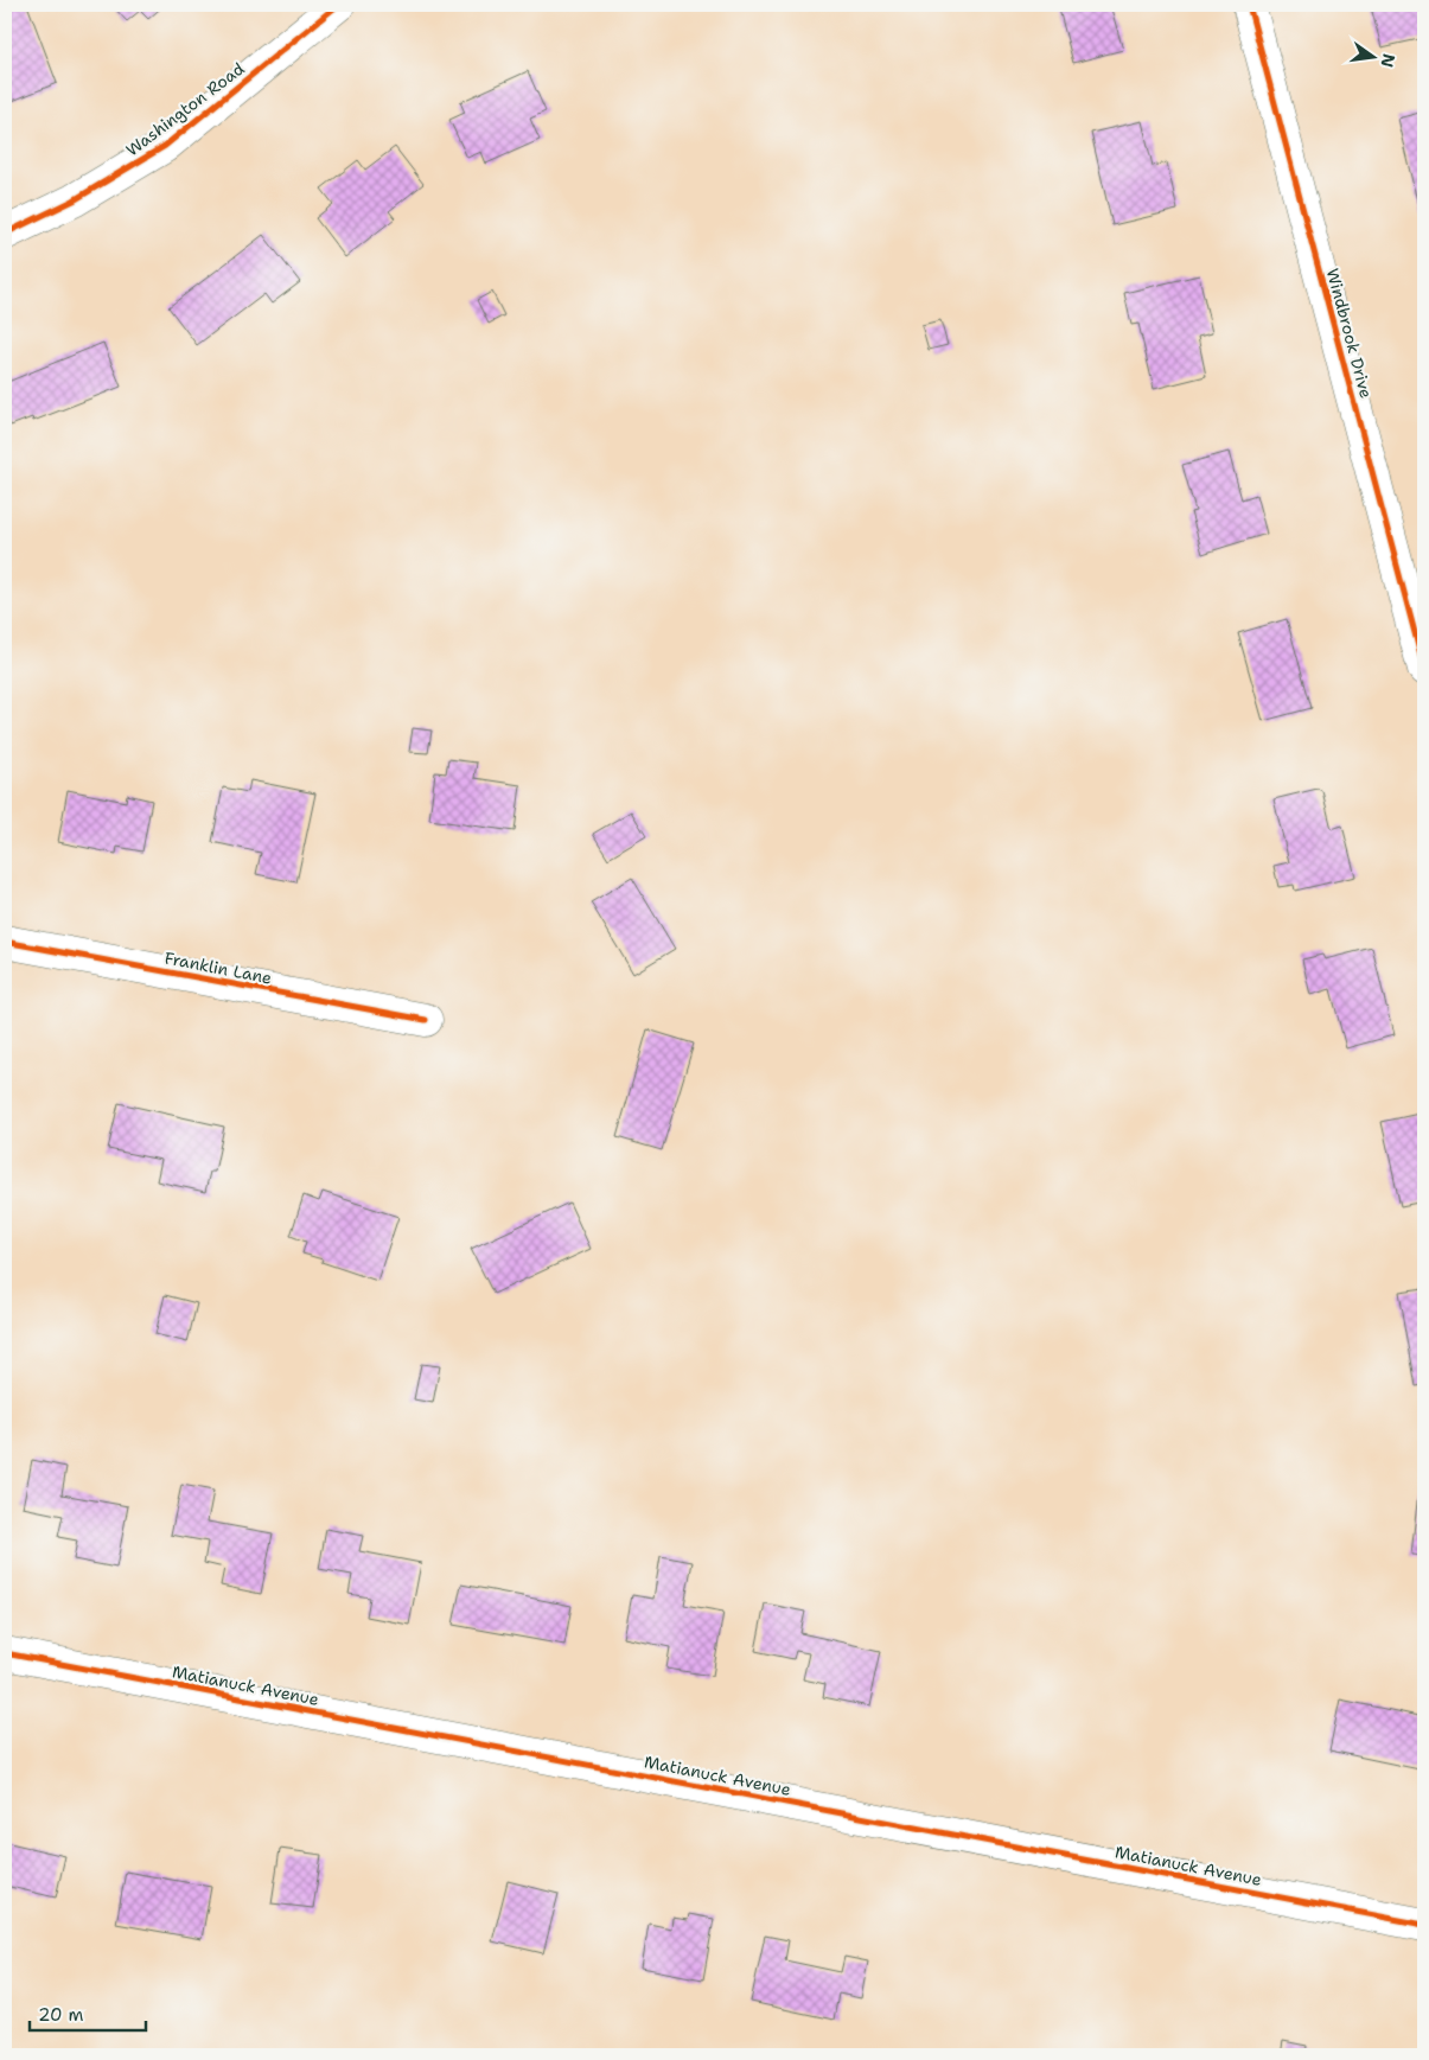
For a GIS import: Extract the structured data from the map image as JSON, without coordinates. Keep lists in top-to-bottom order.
{
  "streets": {
    "street": [
      "Washington Road",
      "Windbrook Drive",
      "Franklin Lane",
      "Matianuck Avenue"
    ]
  },
  "scale_bar": "20 m",
  "north": "right"
}
